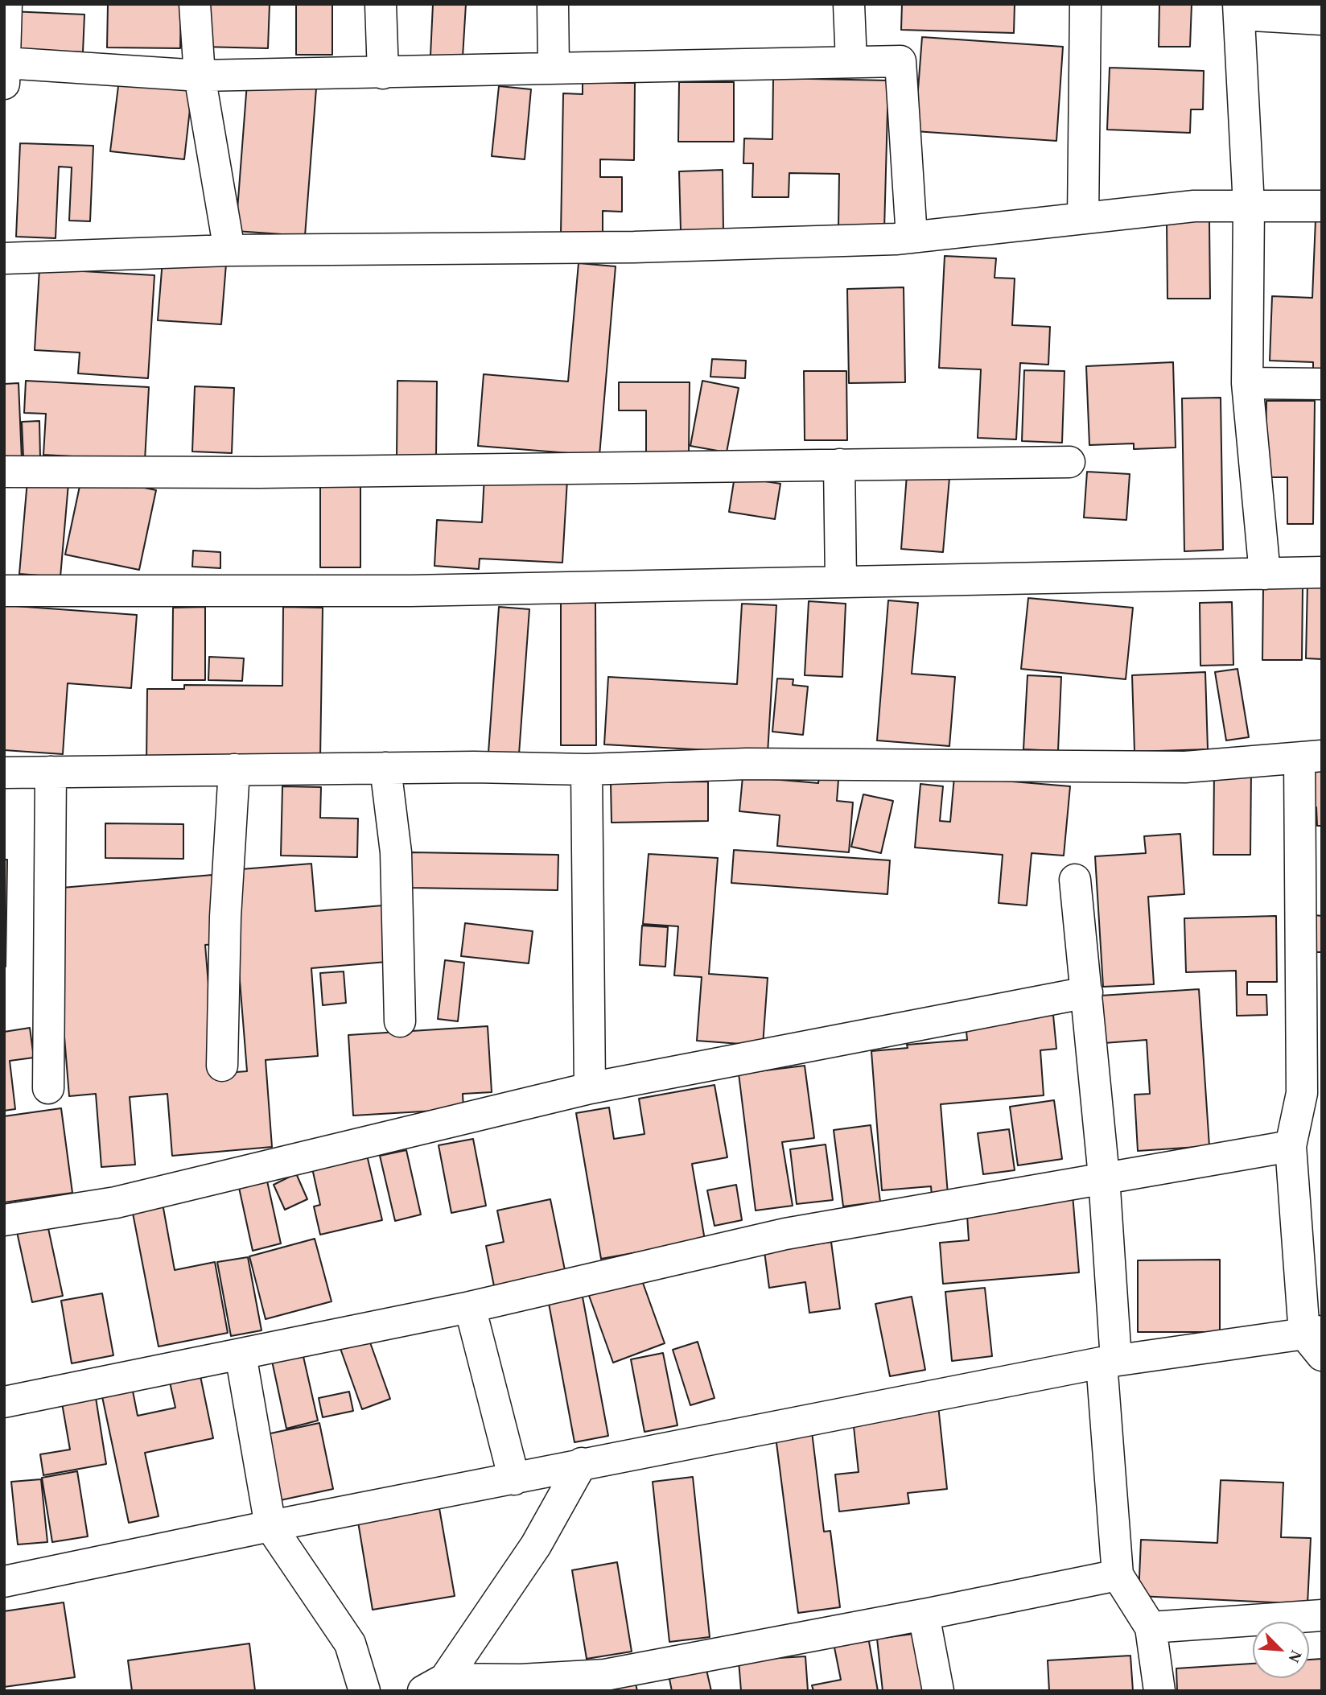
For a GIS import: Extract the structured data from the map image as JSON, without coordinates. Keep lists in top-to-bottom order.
{
  "north": "bottom right"
}
